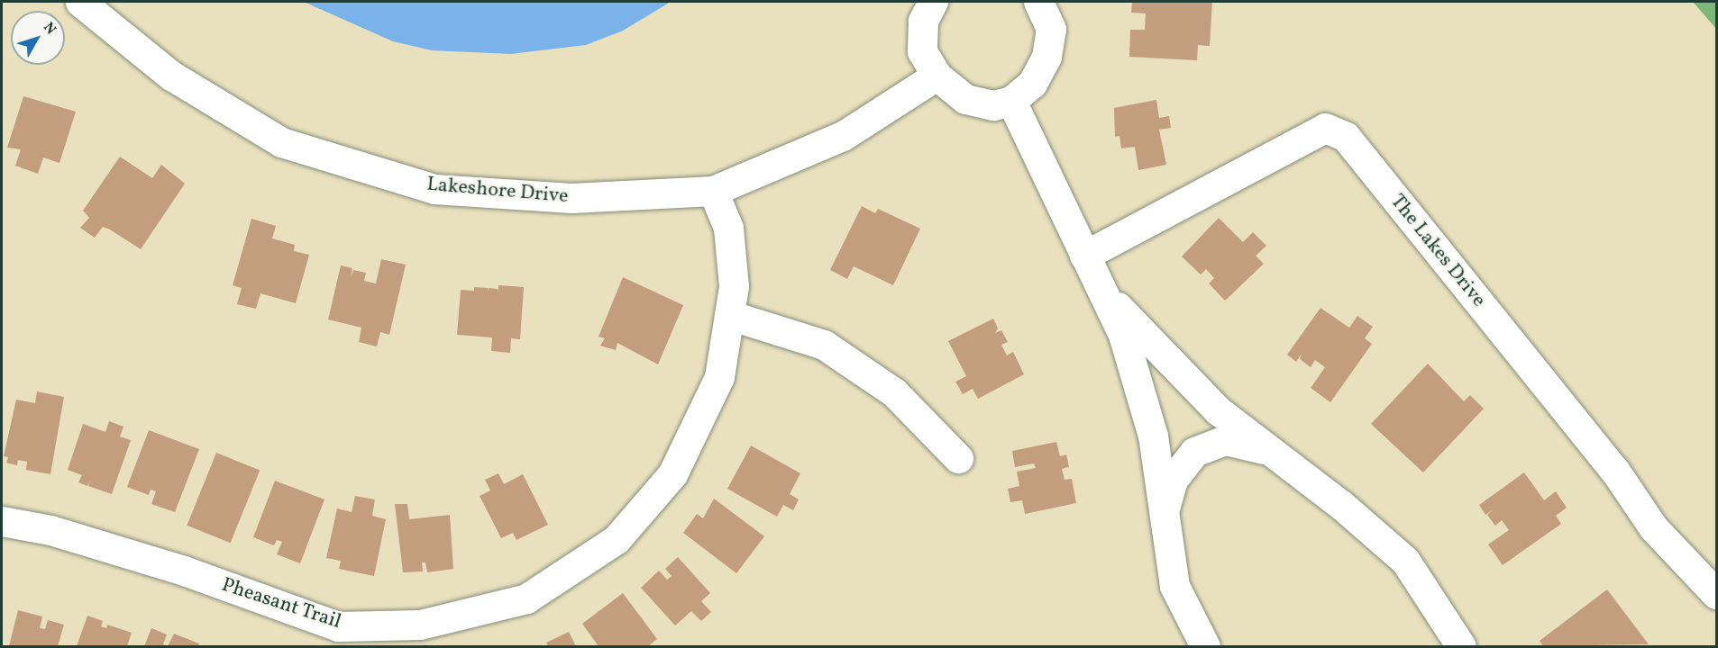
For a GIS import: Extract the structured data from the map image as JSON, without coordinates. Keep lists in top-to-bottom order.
{
  "streets": {
    "street": ["Lakeshore Drive", "The Lakes Drive", "Pheasant Trail"]
  },
  "crossings": [
    ["Lakeshore Drive", "Pheasant Trail"]
  ],
  "north": "top right"
}
